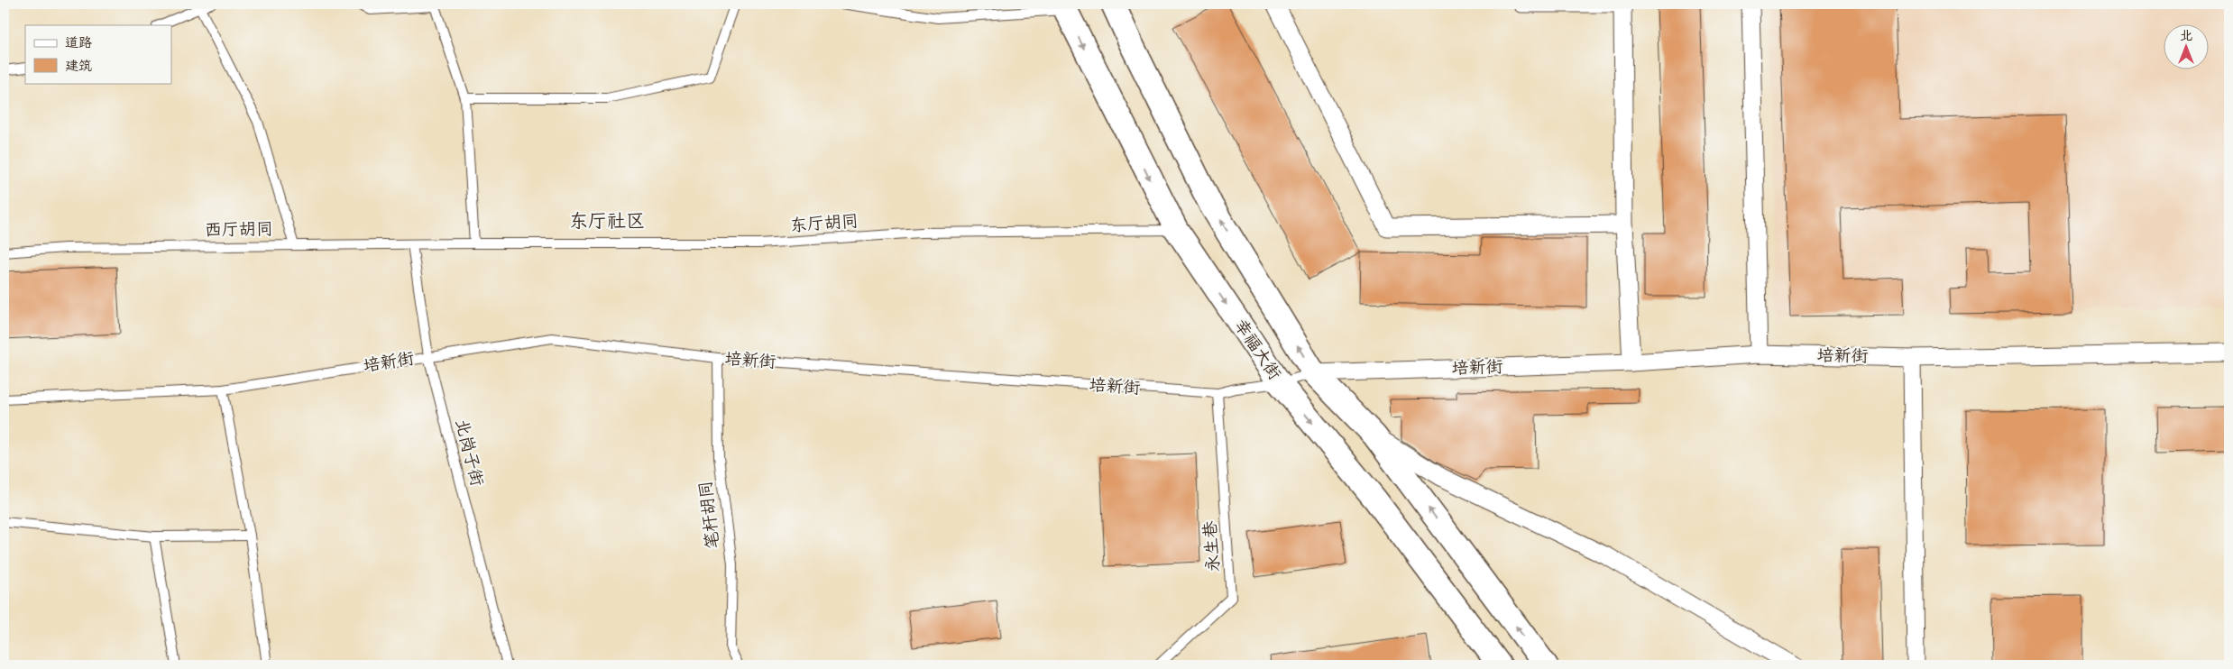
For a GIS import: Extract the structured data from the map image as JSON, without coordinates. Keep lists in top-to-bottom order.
{
  "streets": {
    "main road": ["幸福大街"],
    "street": ["培新街"],
    "lane": [
      "东厅胡同",
      "西厅胡同",
      "北岗子街",
      "笔杆胡同",
      "永生巷"
    ]
  },
  "crossings": [
    ["东厅胡同", "西厅胡同"],
    ["东厅胡同", "幸福大街"],
    ["西厅胡同", "北岗子街"],
    ["幸福大街", "培新街"],
    ["培新街", "北岗子街"],
    ["培新街", "笔杆胡同"],
    ["培新街", "永生巷"]
  ],
  "districts": ["东厅社区"],
  "legend": ["道路", "建筑"],
  "north": "top"
}
